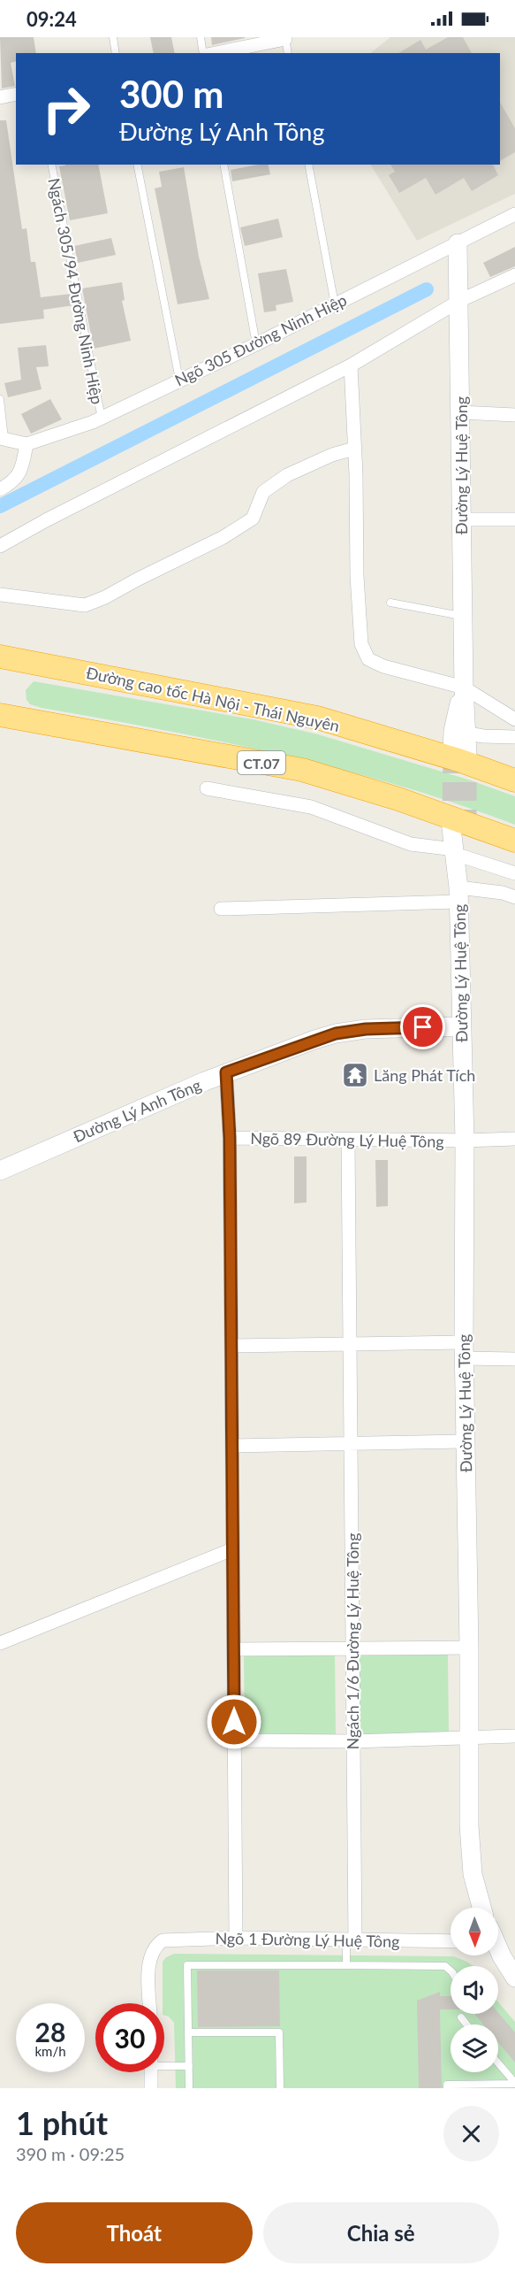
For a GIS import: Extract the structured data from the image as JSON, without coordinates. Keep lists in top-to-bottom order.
{
  "streets": {
    "highway": ["Đường cao tốc Hà Nội - Thái Nguyên", "CT.07"],
    "main road": ["Đường Lý Huệ Tông", "Đường Lý Anh Tông"],
    "street": [
      "Ngõ 305 Đường Ninh Hiệp",
      "Ngõ 89 Đường Lý Huệ Tông",
      "Ngách 1/6 Đường Lý Huệ Tông",
      "Ngõ 1 Đường Lý Huệ Tông"
    ],
    "lane": ["Ngách 305/94 Đường Ninh Hiệp"]
  },
  "crossings": [
    ["Ngách 305/94 Đường Ninh Hiệp", "Ngõ 305 Đường Ninh Hiệp"],
    ["Ngõ 305 Đường Ninh Hiệp", "Đường Lý Huệ Tông"],
    ["Đường Lý Huệ Tông", "Đường Lý Anh Tông"],
    ["Đường Lý Huệ Tông", "Ngõ 89 Đường Lý Huệ Tông"],
    ["Ngõ 89 Đường Lý Huệ Tông", "Ngách 1/6 Đường Lý Huệ Tông"],
    ["Ngách 1/6 Đường Lý Huệ Tông", "Ngõ 1 Đường Lý Huệ Tông"]
  ],
  "places": {
    "temple": ["Lăng Phát Tích"]
  },
  "north": "bottom",
  "page": {
    "status": "09:24",
    "turn": ["300 m", "Đường Lý Anh Tông"],
    "speed": "28 km/h",
    "limit": "30",
    "heading": ["1 phút", "390 m · 09:25"],
    "buttons": ["Thoát", "Chia sẻ"]
  }
}
